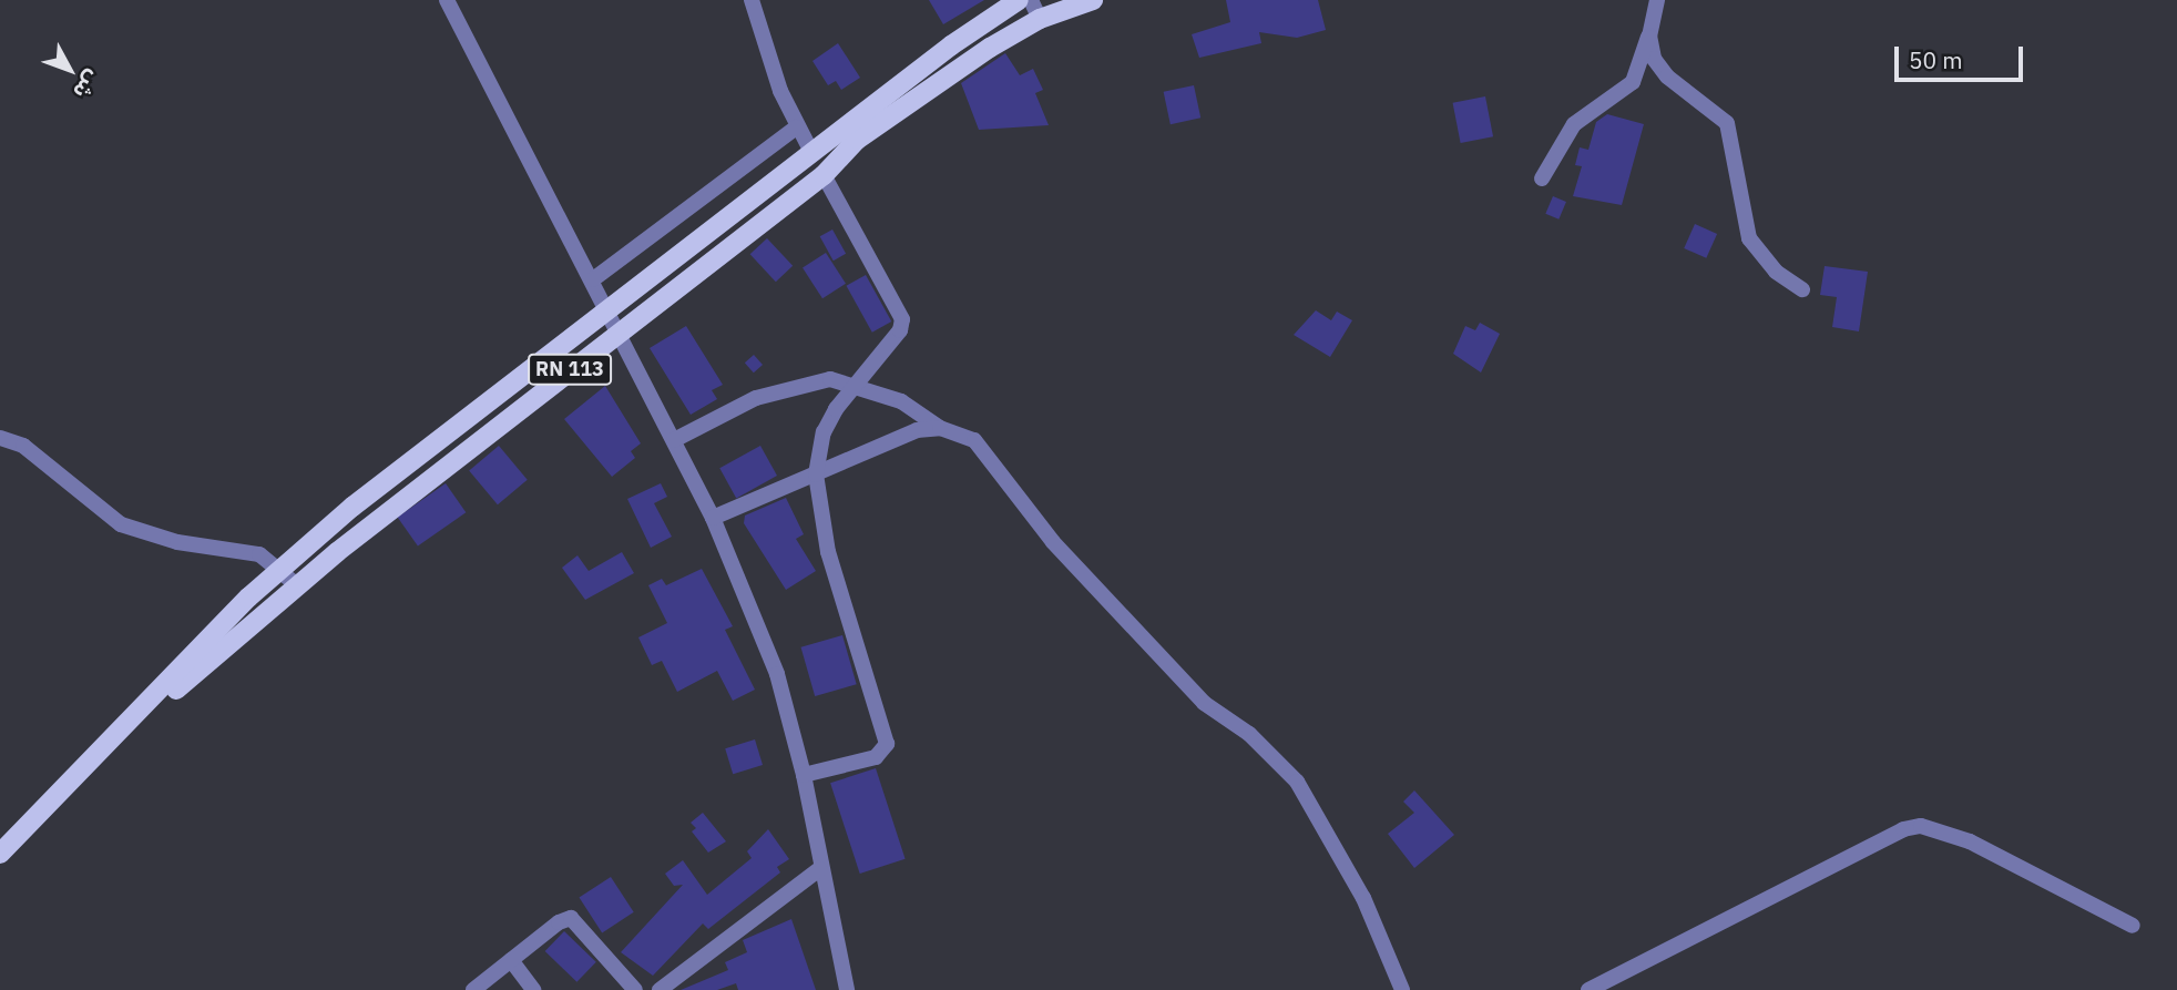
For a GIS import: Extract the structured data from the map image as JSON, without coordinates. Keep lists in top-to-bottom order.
{
  "streets": {
    "main road": ["RN 113"]
  },
  "scale_bar": "50 m",
  "north": "bottom right"
}
